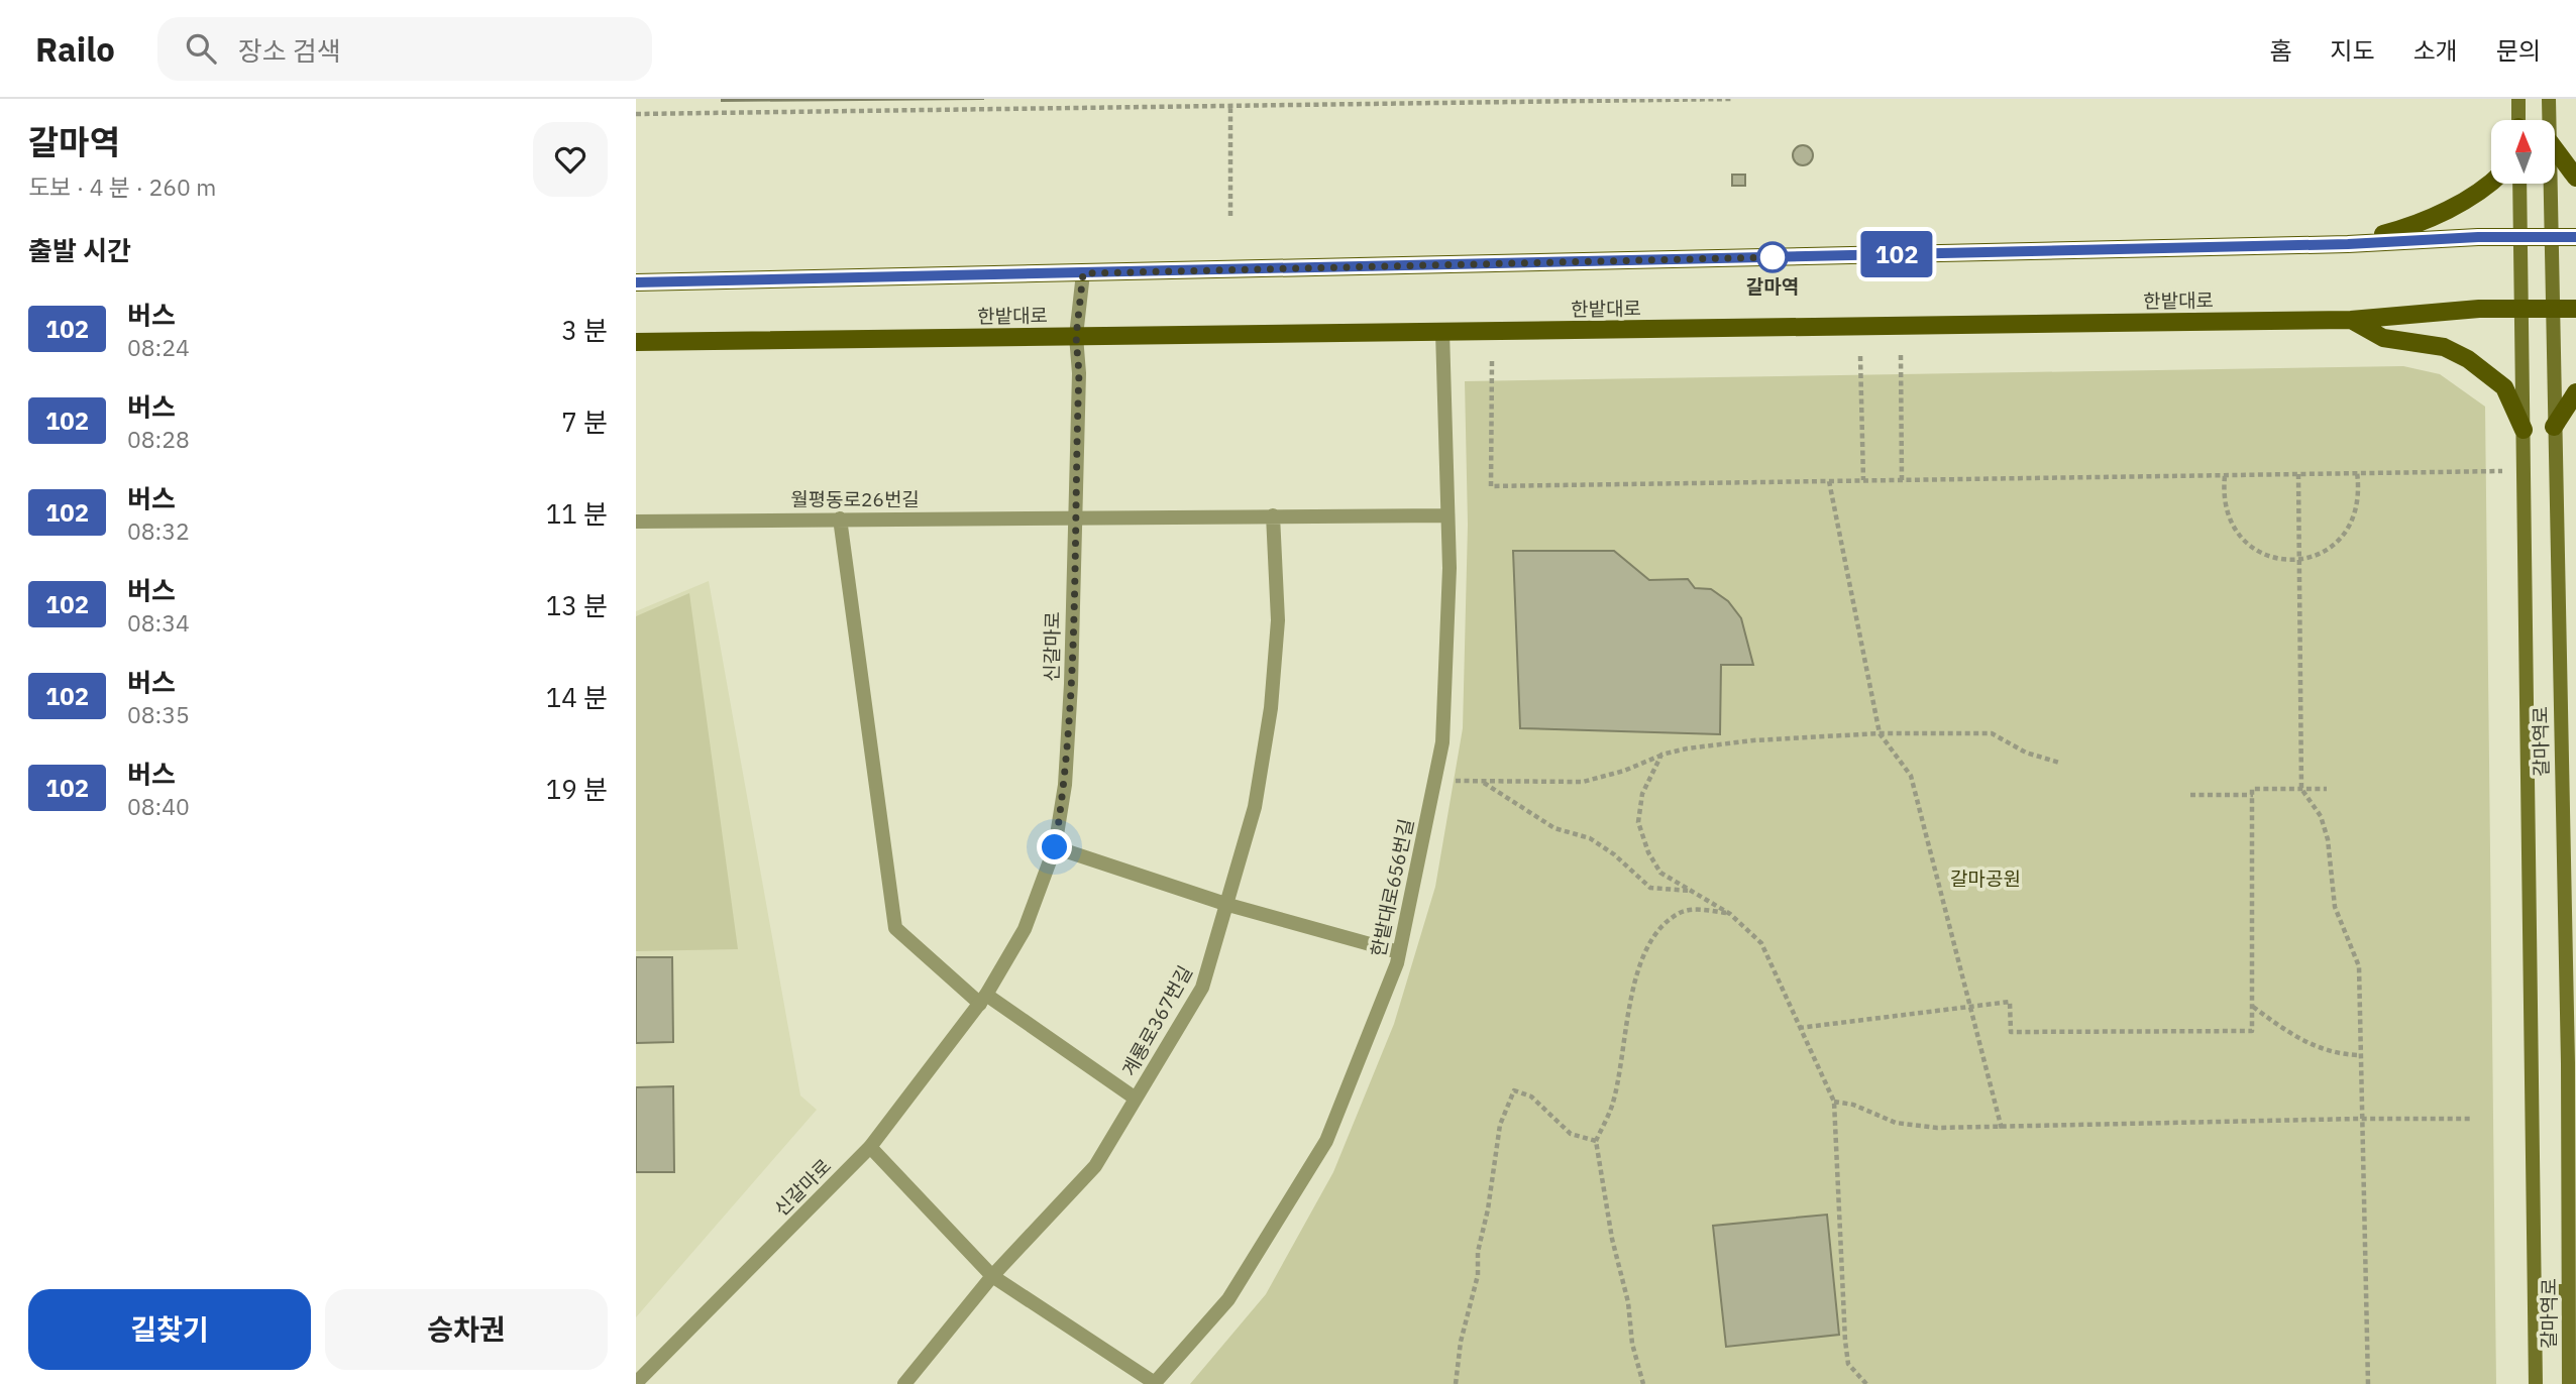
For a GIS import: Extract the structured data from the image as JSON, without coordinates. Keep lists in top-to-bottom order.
{
  "streets": {
    "main road": ["한밭대로", "갈마역로"],
    "street": [
      "월평동로26번길",
      "신갈마로",
      "한밭대로656번길",
      "계룡로367번길"
    ]
  },
  "crossings": [
    ["한밭대로", "신갈마로"],
    ["한밭대로", "갈마역로"],
    ["한밭대로", "한밭대로656번길"],
    ["월평동로26번길", "신갈마로"],
    ["월평동로26번길", "한밭대로656번길"],
    ["월평동로26번길", "계룡로367번길"]
  ],
  "parks": ["갈마공원"],
  "places": ["갈마역"],
  "lines": ["bus line 102"],
  "north": "top",
  "page": {
    "header": "Railo",
    "search": "장소 검색",
    "nav": [
      "홈",
      "지도",
      "소개",
      "문의"
    ],
    "heading": [
      ["갈마역", "도보 · 4 분 · 260 m"],
      "출발 시간"
    ],
    "on_map": "102",
    "list": [
      {
        "mark": "102",
        "name": "버스",
        "note": "08:24",
        "value": "3 분"
      },
      {
        "mark": "102",
        "name": "버스",
        "note": "08:28",
        "value": "7 분"
      },
      {
        "mark": "102",
        "name": "버스",
        "note": "08:32",
        "value": "11 분"
      },
      {
        "mark": "102",
        "name": "버스",
        "note": "08:34",
        "value": "13 분"
      },
      {
        "mark": "102",
        "name": "버스",
        "note": "08:35",
        "value": "14 분"
      },
      {
        "mark": "102",
        "name": "버스",
        "note": "08:40",
        "value": "19 분"
      }
    ],
    "buttons": ["길찾기", "승차권"]
  }
}
